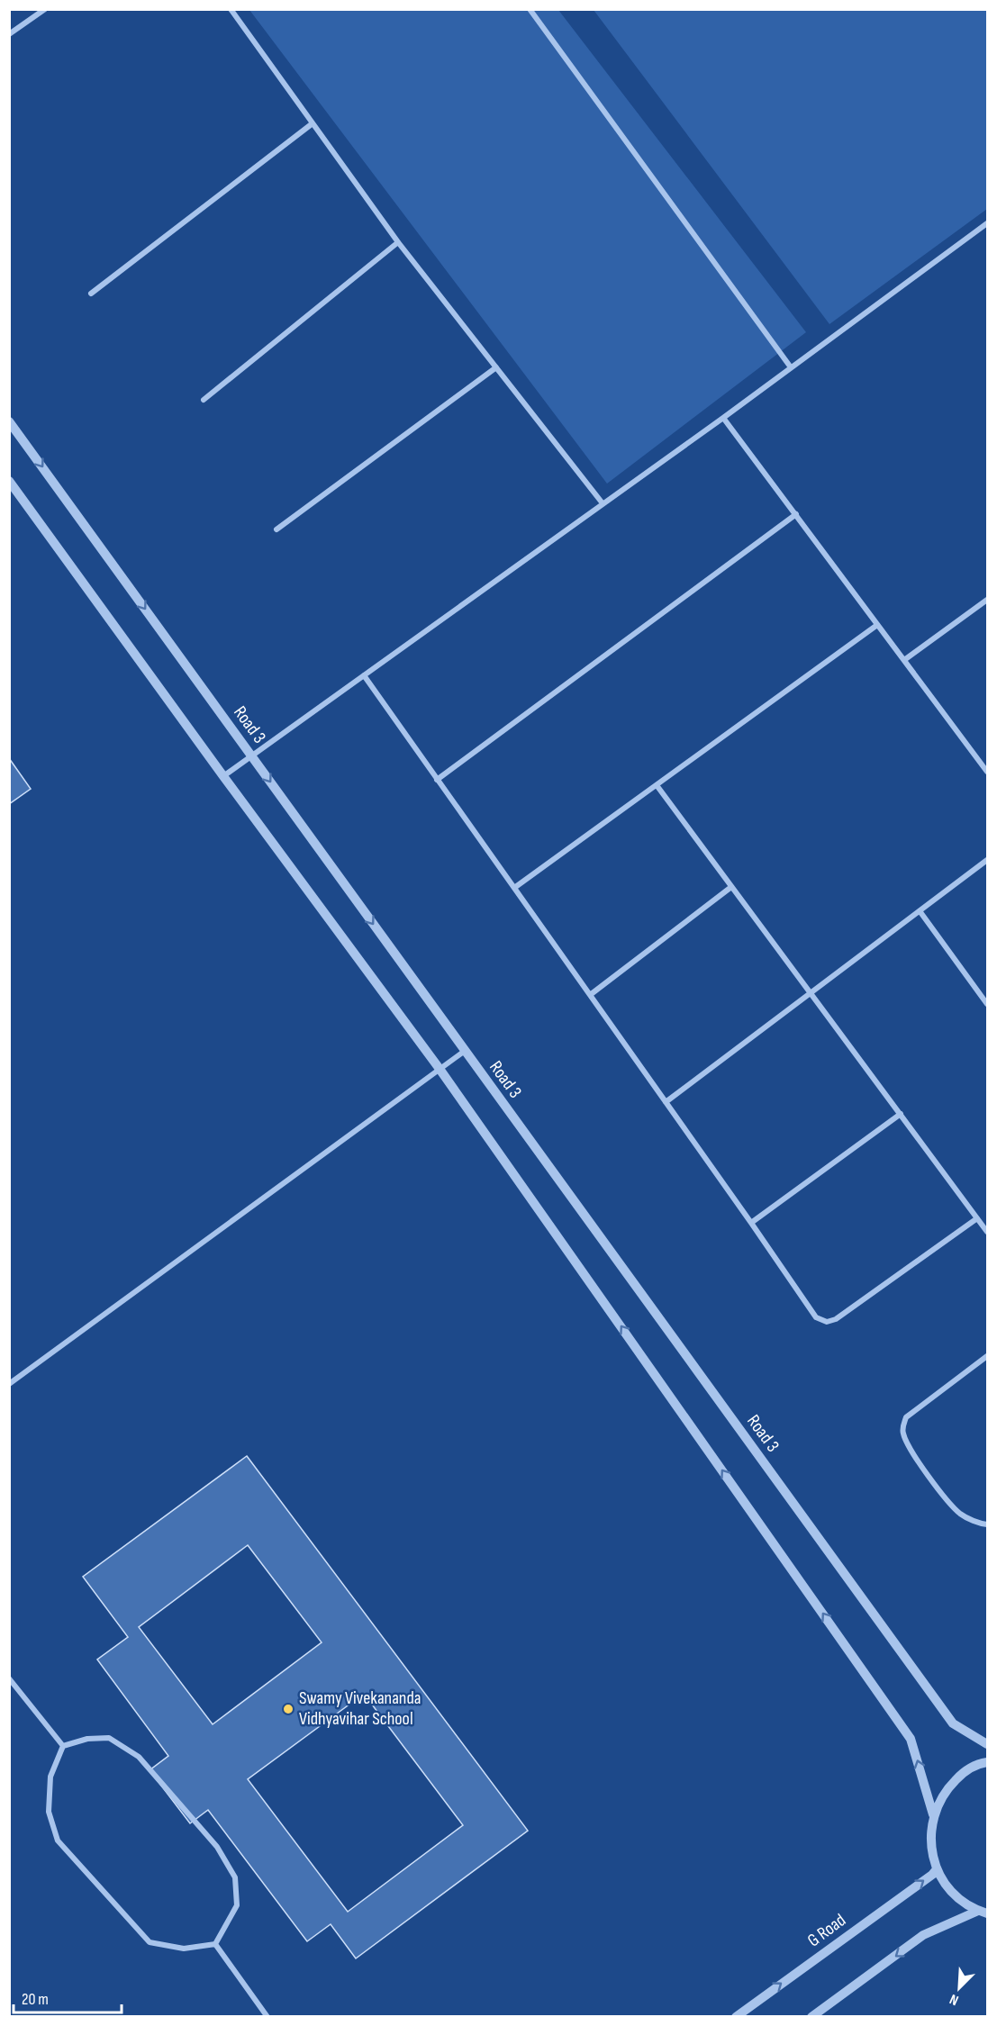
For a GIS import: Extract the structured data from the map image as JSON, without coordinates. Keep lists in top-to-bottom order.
{
  "streets": {
    "street": ["Road 3", "G Road"]
  },
  "places": ["Swamy Vivekananda Vidhyavihar School"],
  "scale_bar": "20 m",
  "north": "bottom left"
}
